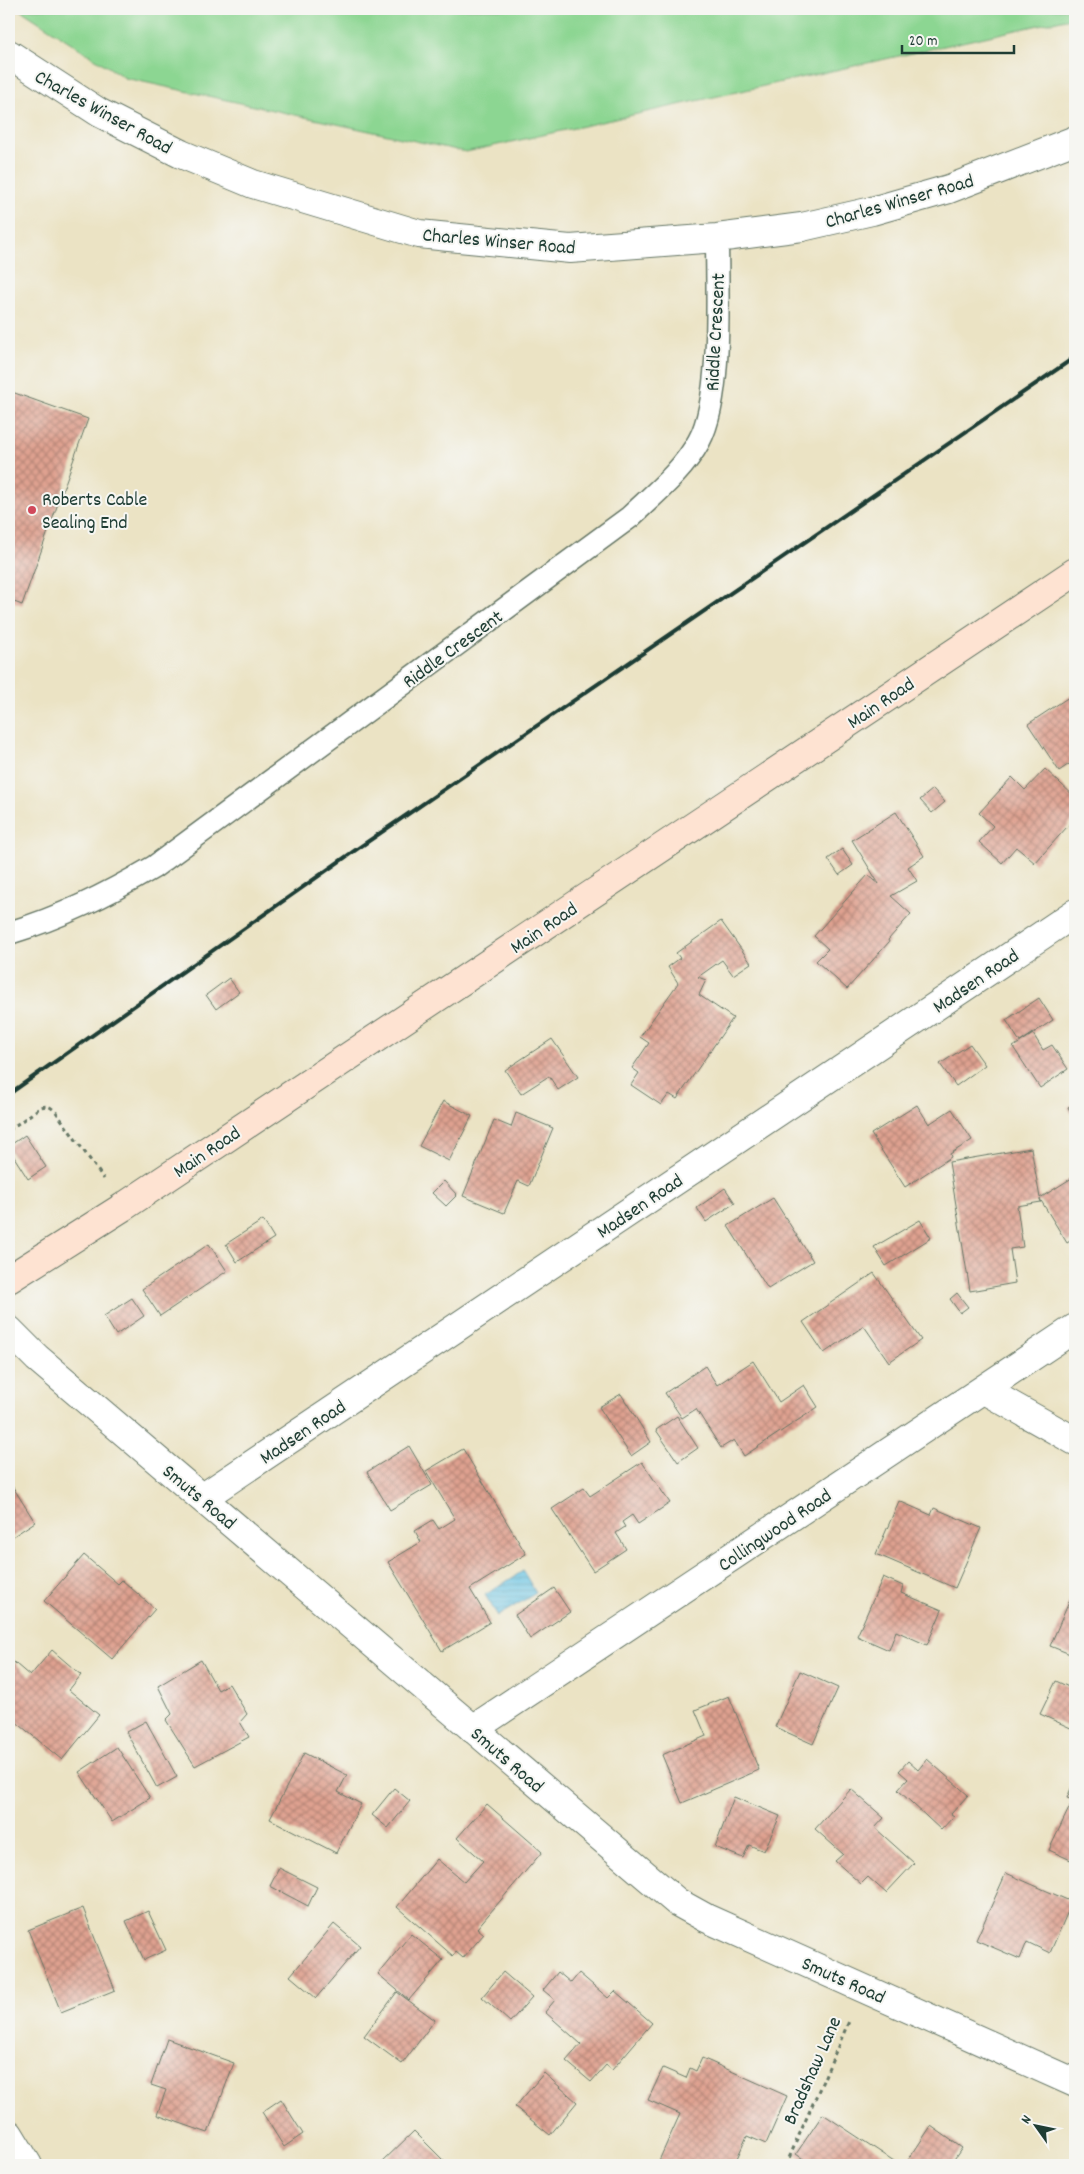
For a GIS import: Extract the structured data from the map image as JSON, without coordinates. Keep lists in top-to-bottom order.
{
  "streets": {
    "main road": ["Main Road"],
    "street": [
      "Charles Winser Road",
      "Madsen Road",
      "Smuts Road",
      "Collingwood Road"
    ],
    "lane": ["Riddle Crescent"],
    "path": ["Bradshaw Lane"]
  },
  "crossings": [
    ["Charles Winser Road", "Riddle Crescent"],
    ["Madsen Road", "Smuts Road"],
    ["Smuts Road", "Collingwood Road"],
    ["Smuts Road", "Bradshaw Lane"]
  ],
  "places": ["Roberts Cable Sealing End"],
  "scale_bar": "20 m",
  "north": "top left"
}
